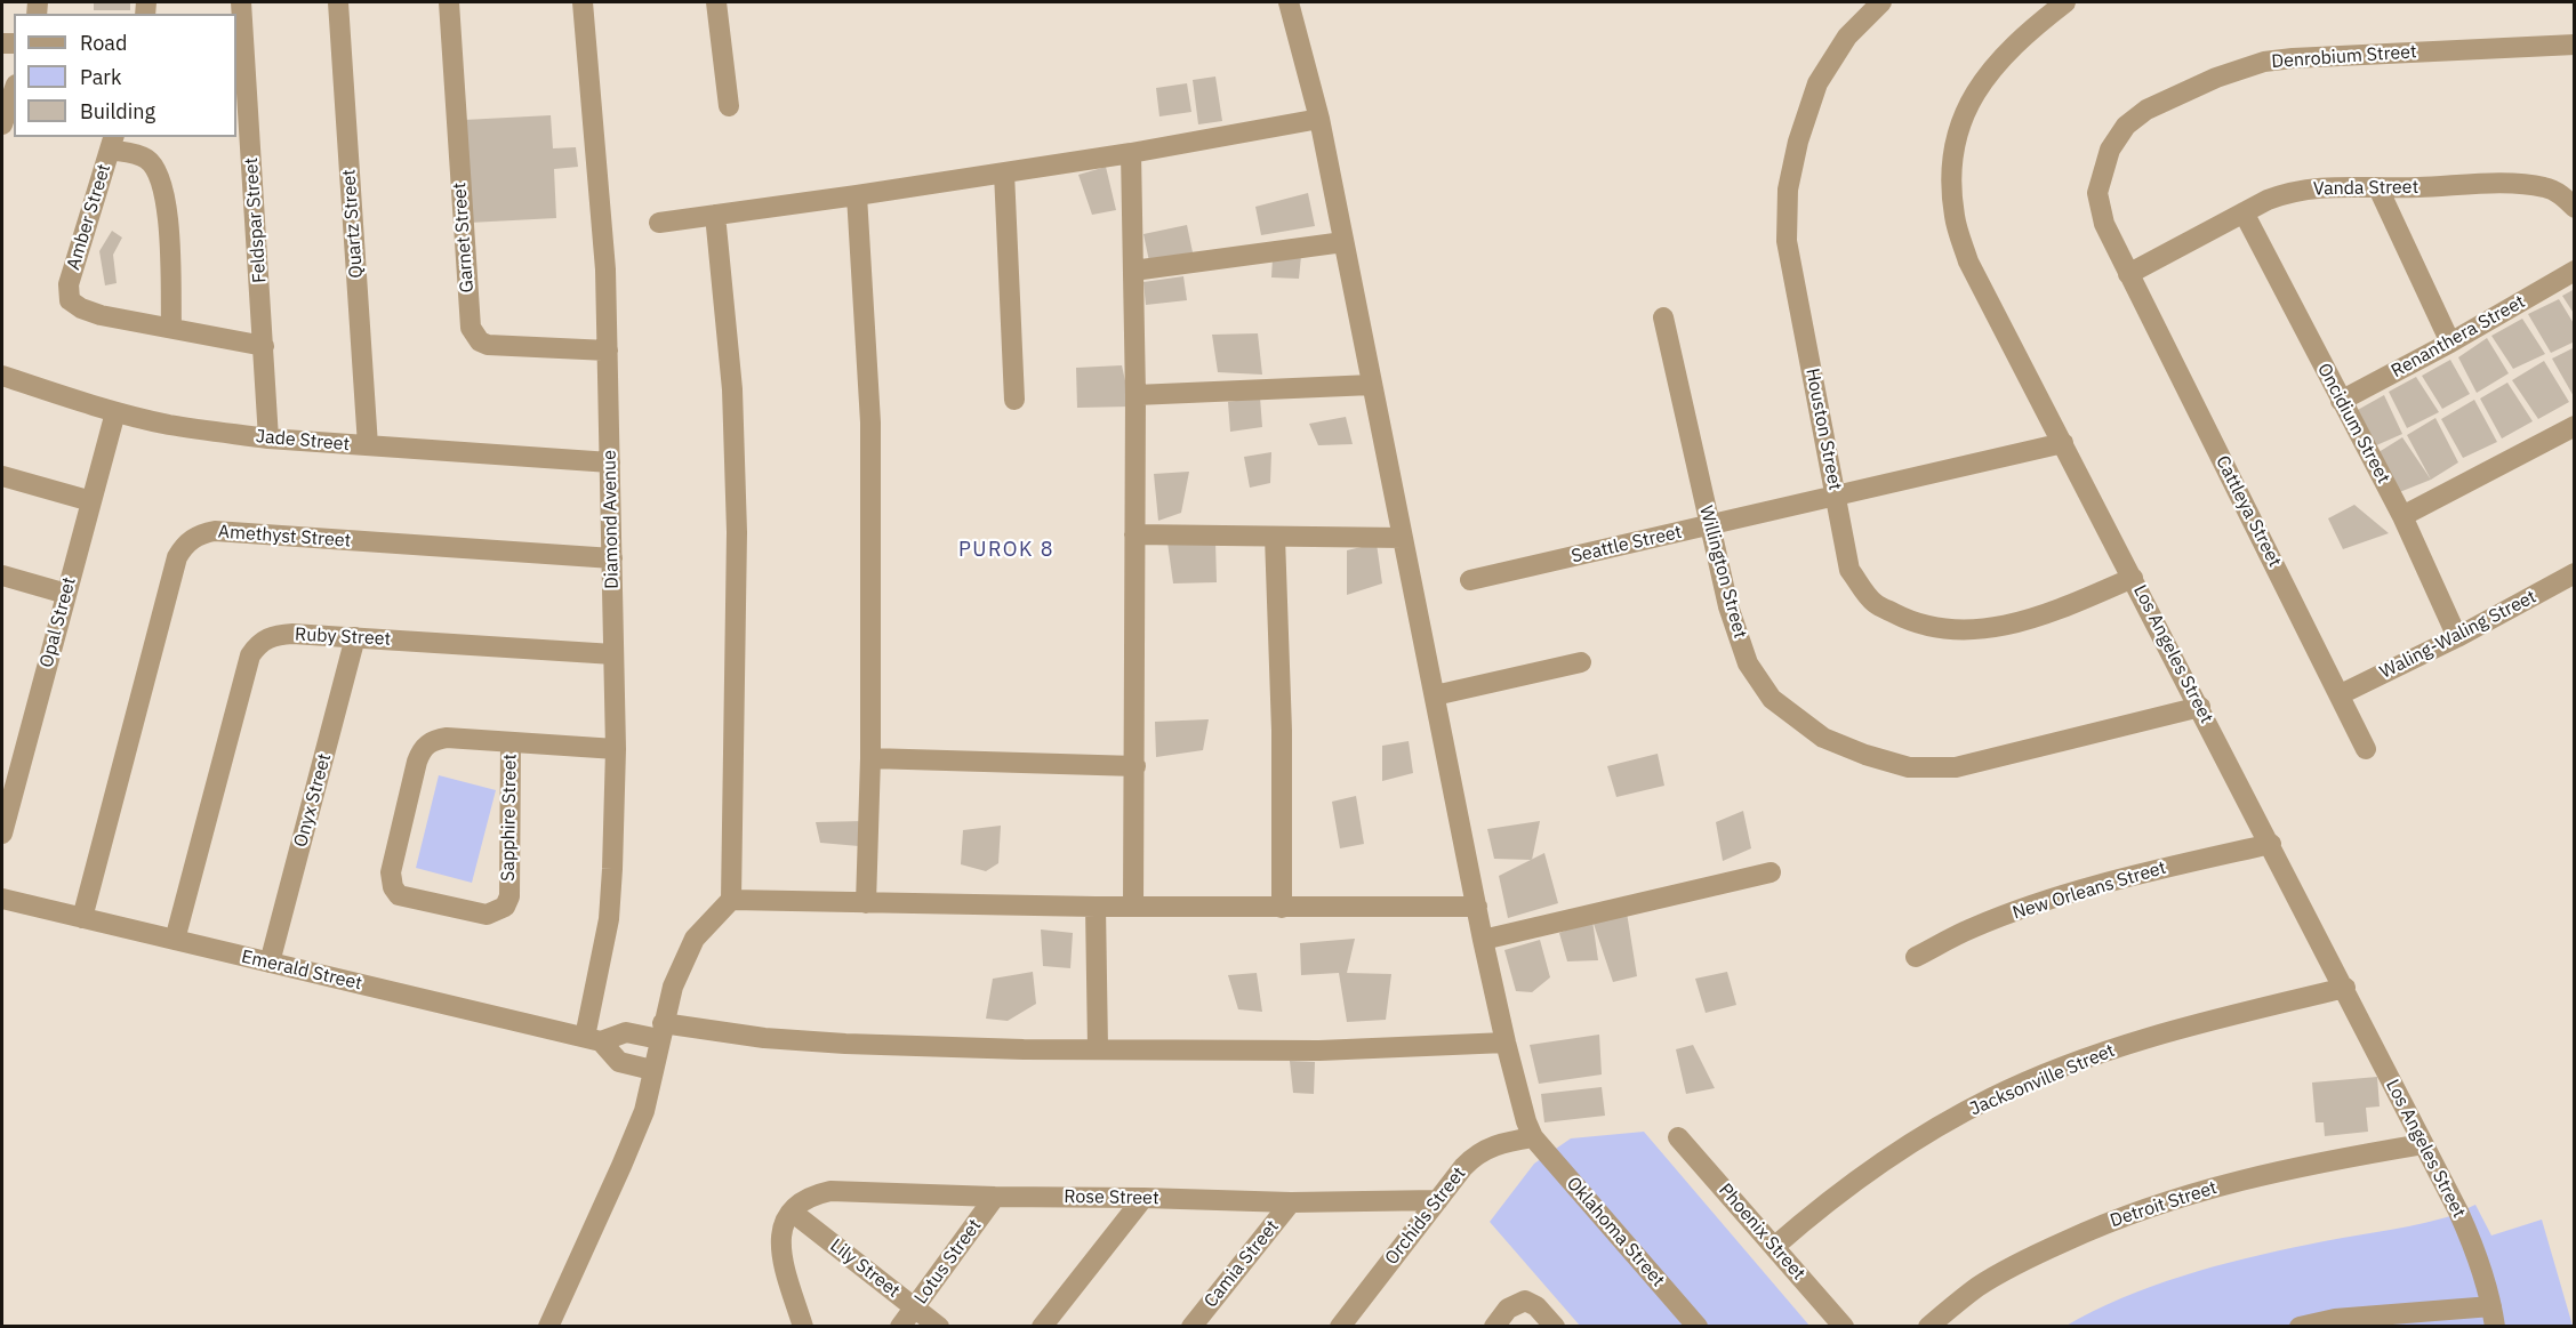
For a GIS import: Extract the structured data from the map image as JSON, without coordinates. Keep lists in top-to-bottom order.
{
  "streets": {
    "street": [
      "Denrobium Street",
      "Vanda Street",
      "Amber Street",
      "Feldspar Street",
      "Quartz Street",
      "Garnet Street",
      "Renanthera Street",
      "Oncidium Street",
      "Houston Street",
      "Jade Street",
      "Cattleya Street",
      "Diamond Avenue",
      "Amethyst Street",
      "Seattle Street",
      "Willington Street",
      "Opal Street",
      "Waling-Waling Street",
      "Ruby Street",
      "Los Angeles Street",
      "Onyx Street",
      "Sapphire Street",
      "New Orleans Street",
      "Emerald Street",
      "Jacksonville Street",
      "Rose Street",
      "Detroit Street",
      "Orchids Street",
      "Oklahoma Street",
      "Phoenix Street",
      "Lotus Street",
      "Camia Street",
      "Lily Street"
    ]
  },
  "crossings": [
    ["Denrobium Street", "Vanda Street"],
    ["Denrobium Street", "Cattleya Street"],
    ["Vanda Street", "Oncidium Street"],
    ["Vanda Street", "Cattleya Street"],
    ["Amber Street", "Feldspar Street"],
    ["Feldspar Street", "Jade Street"],
    ["Quartz Street", "Jade Street"],
    ["Garnet Street", "Diamond Avenue"],
    ["Renanthera Street", "Oncidium Street"],
    ["Oncidium Street", "Waling-Waling Street"],
    ["Houston Street", "Seattle Street"],
    ["Houston Street", "Los Angeles Street"],
    ["Jade Street", "Diamond Avenue"],
    ["Jade Street", "Opal Street"],
    ["Cattleya Street", "Waling-Waling Street"],
    ["Diamond Avenue", "Amethyst Street"],
    ["Diamond Avenue", "Ruby Street"],
    ["Diamond Avenue", "Sapphire Street"],
    ["Diamond Avenue", "Emerald Street"],
    ["Amethyst Street", "Emerald Street"],
    ["Seattle Street", "Willington Street"],
    ["Seattle Street", "Los Angeles Street"],
    ["Willington Street", "Los Angeles Street"],
    ["Ruby Street", "Onyx Street"],
    ["Ruby Street", "Emerald Street"],
    ["Los Angeles Street", "New Orleans Street"],
    ["Los Angeles Street", "Jacksonville Street"],
    ["Los Angeles Street", "Detroit Street"],
    ["Onyx Street", "Emerald Street"],
    ["Jacksonville Street", "Phoenix Street"],
    ["Rose Street", "Orchids Street"],
    ["Rose Street", "Lotus Street"],
    ["Rose Street", "Camia Street"],
    ["Rose Street", "Lily Street"],
    ["Orchids Street", "Oklahoma Street"],
    ["Lotus Street", "Lily Street"]
  ],
  "districts": ["PUROK 8"],
  "legend": ["Road", "Park", "Building"]
}
